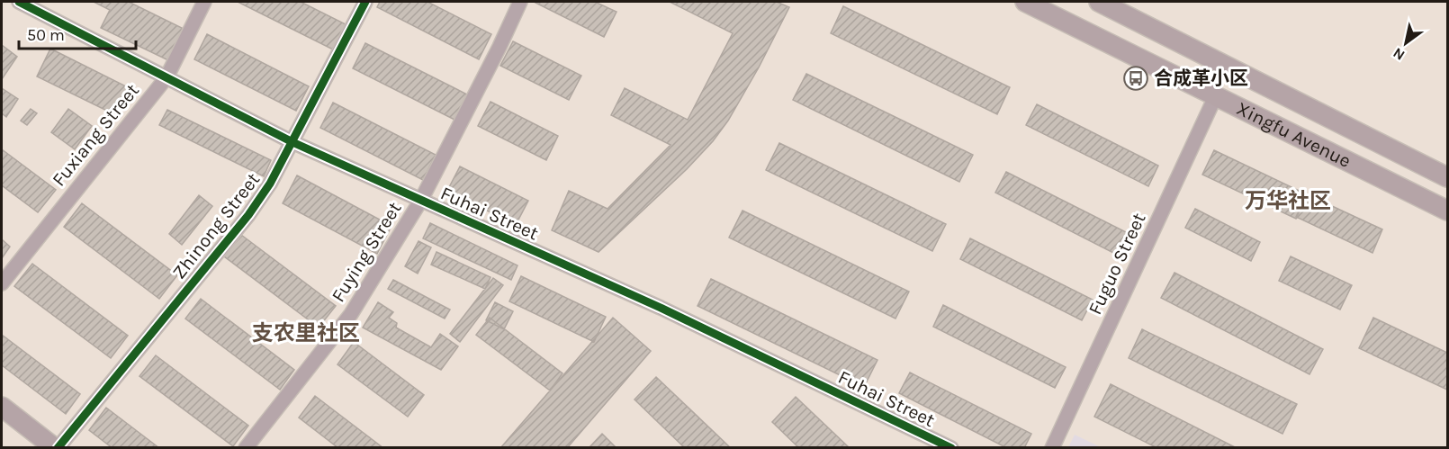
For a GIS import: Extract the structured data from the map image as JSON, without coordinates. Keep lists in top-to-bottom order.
{
  "streets": {
    "main road": ["Xingfu Avenue"],
    "street": [
      "Fuxiang Street",
      "Fuhai Street",
      "Zhinong Street",
      "Fuying Street",
      "Fuguo Street"
    ]
  },
  "crossings": [
    ["Fuxiang Street", "Fuhai Street"],
    ["Xingfu Avenue", "Fuguo Street"],
    ["Fuhai Street", "Zhinong Street"],
    ["Fuhai Street", "Fuying Street"]
  ],
  "districts": ["万华社区", "支农里社区"],
  "places": {
    "bus stop": ["合成革小区"]
  },
  "scale_bar": "50 m",
  "north": "bottom left"
}
